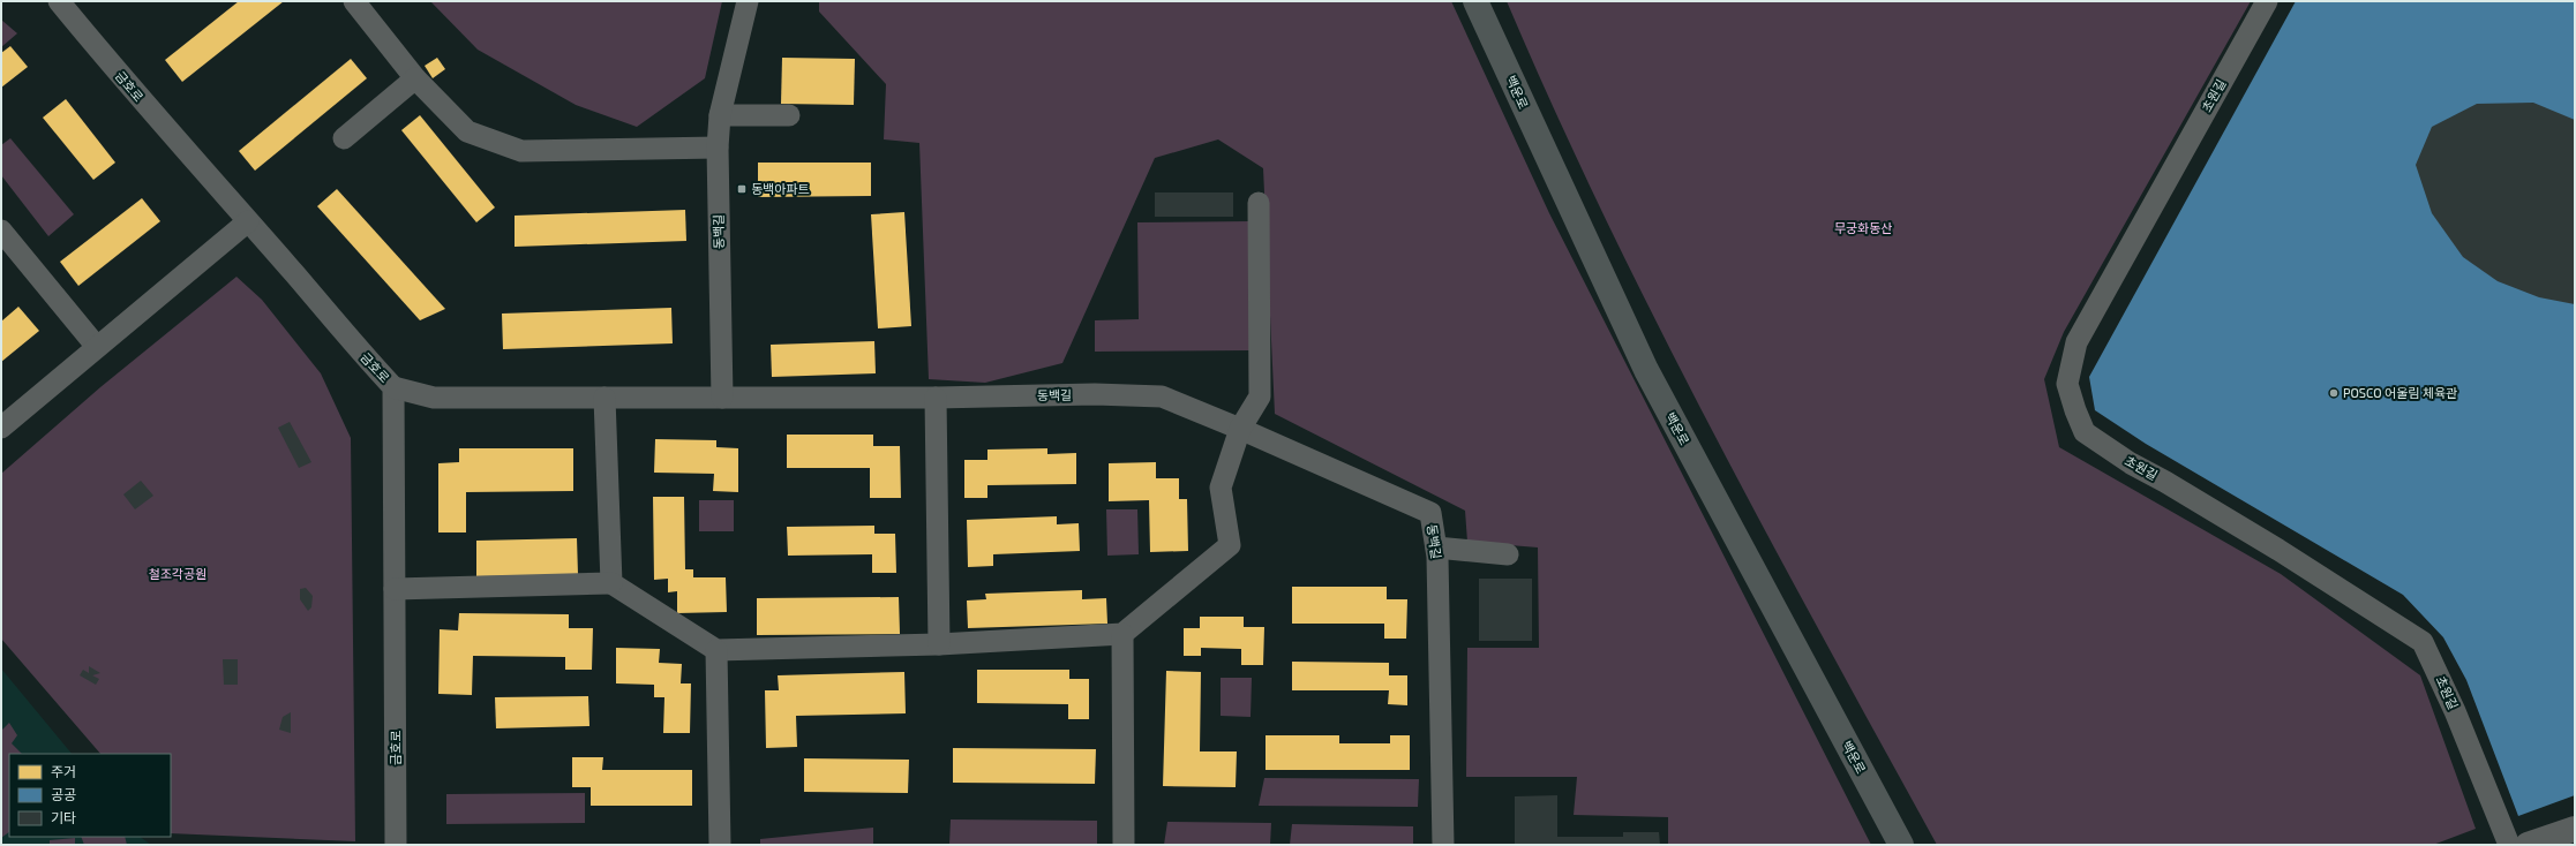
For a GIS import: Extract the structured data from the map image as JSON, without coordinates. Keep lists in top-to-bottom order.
{
  "streets": {
    "main road": ["백운로"],
    "street": ["금호로", "초원길", "동백길"]
  },
  "parks": ["무궁화동산", "철조각공원"],
  "places": {
    "transit": ["동백아파트"],
    "other": ["POSCO 어울림 체육관"]
  },
  "legend": ["주거", "공공", "기타"]
}
